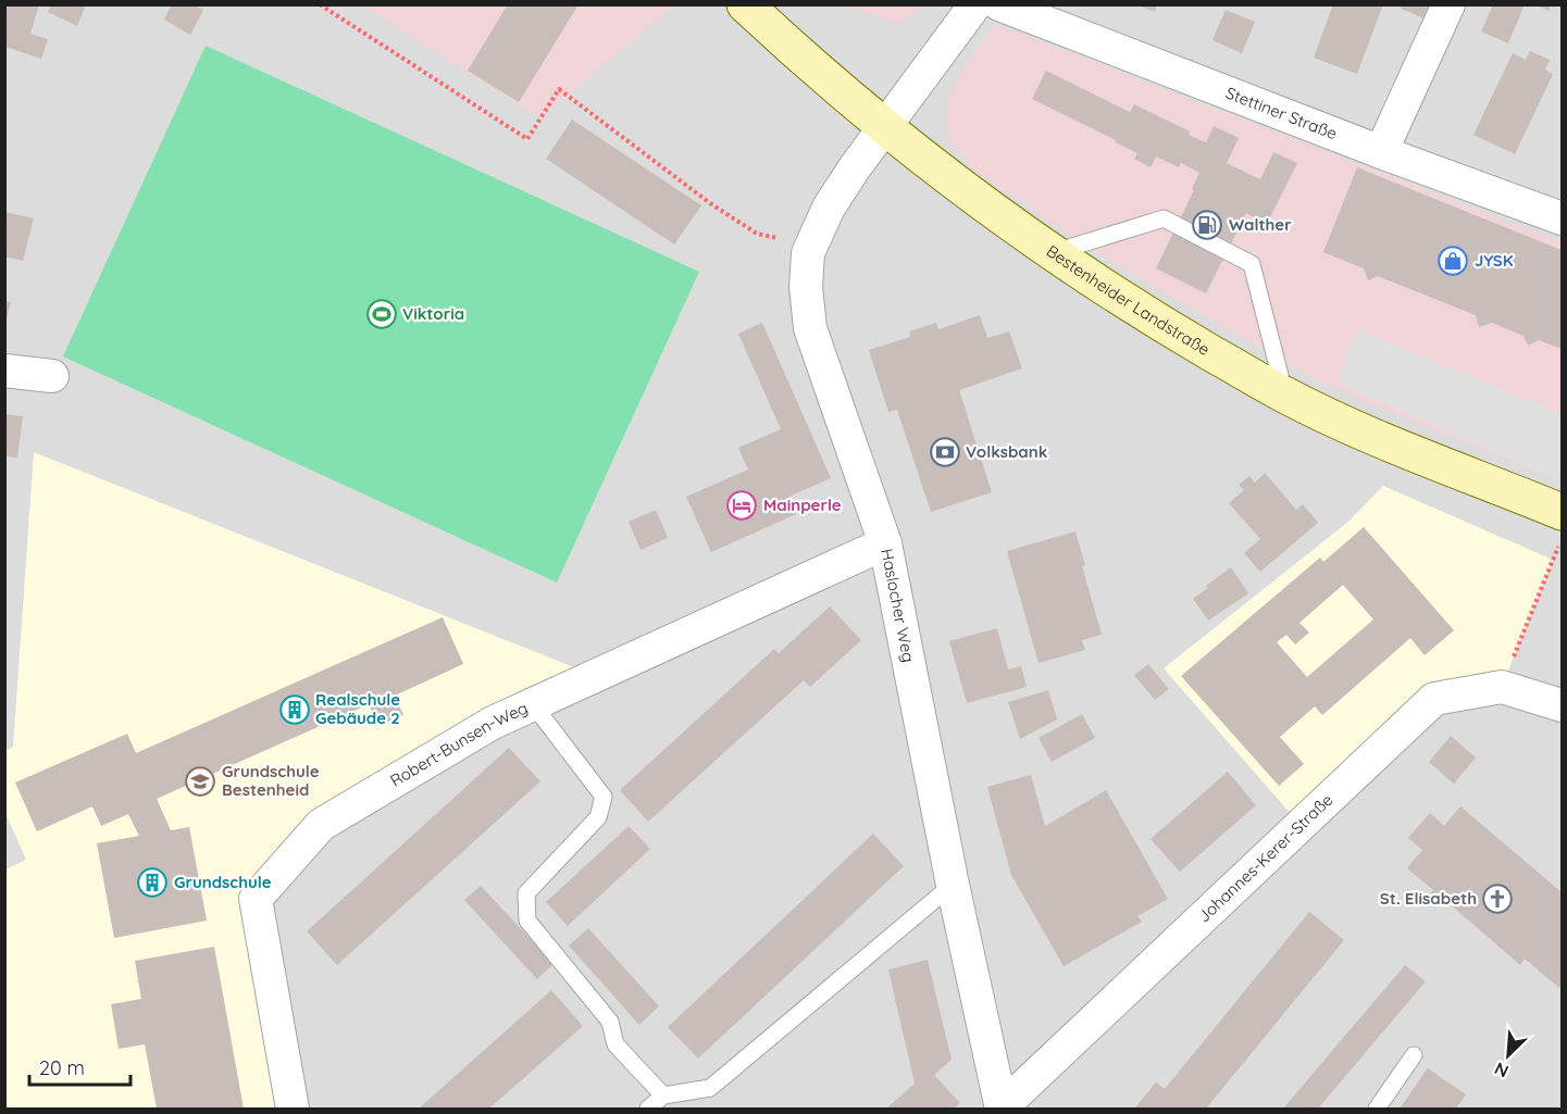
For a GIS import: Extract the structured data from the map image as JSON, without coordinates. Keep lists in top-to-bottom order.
{
  "streets": {
    "main road": ["Bestenheider Landstraße"],
    "street": [
      "Stettiner Straße",
      "Haslocher Weg",
      "Robert-Bunsen-Weg",
      "Johannes-Kerer-Straße"
    ]
  },
  "crossings": [
    ["Bestenheider Landstraße", "Haslocher Weg"],
    ["Haslocher Weg", "Robert-Bunsen-Weg"],
    ["Haslocher Weg", "Johannes-Kerer-Straße"]
  ],
  "places": {
    "fuel station": ["Walther"],
    "shop": ["JYSK"],
    "sports": ["Viktoria"],
    "bank": ["Volksbank"],
    "hotel": ["Mainperle"],
    "building": ["Realschule Gebäude 2", "Grundschule"],
    "school or university": ["Grundschule Bestenheid"],
    "church": ["St. Elisabeth"]
  },
  "scale_bar": "20 m",
  "north": "bottom left"
}
